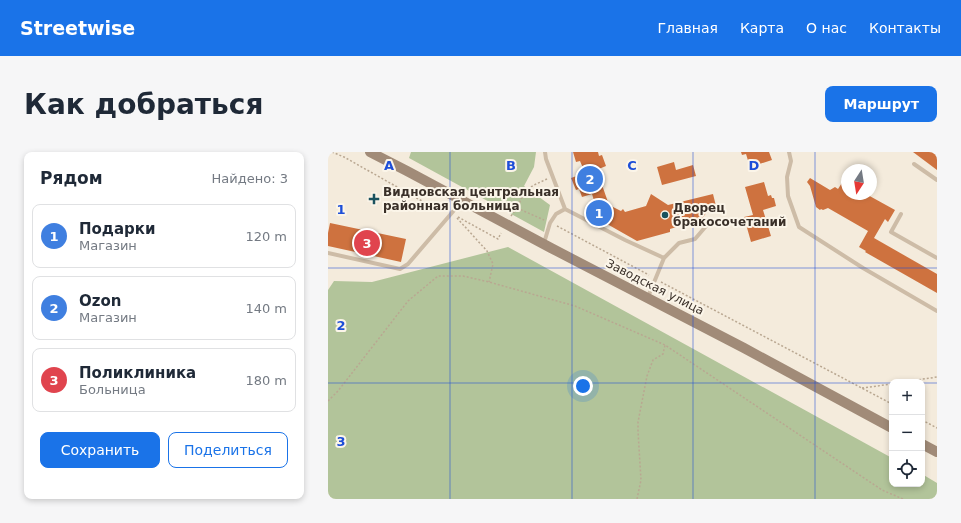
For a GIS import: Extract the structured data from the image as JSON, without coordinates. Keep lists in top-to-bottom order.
{
  "streets": {
    "street": ["Заводская улица"]
  },
  "places": {
    "health": ["Видновская центральная районная больница"],
    "other": ["Дворец бракосочетаний"]
  },
  "north": "bottom",
  "page": {
    "header": "Streetwise",
    "nav": [
      "Главная",
      "Карта",
      "О нас",
      "Контакты"
    ],
    "buttons": [
      "Маршрут",
      ["Сохранить", "Поделиться"]
    ],
    "title": "Как добраться",
    "heading": ["Рядом", "Найдено: 3"],
    "pins": ["2", "1", "3"],
    "list": [
      {
        "mark": "1",
        "name": "Подарки",
        "note": "Магазин",
        "value": "120 m"
      },
      {
        "mark": "2",
        "name": "Ozon",
        "note": "Магазин",
        "value": "140 m"
      },
      {
        "mark": "3",
        "name": "Поликлиника",
        "note": "Больница",
        "value": "180 m"
      }
    ],
    "map_buttons": ["+", "−"]
  },
  "grid": {
    "columns": [
      "A",
      "B",
      "C",
      "D"
    ],
    "rows": ["1", "2", "3"]
  }
}
